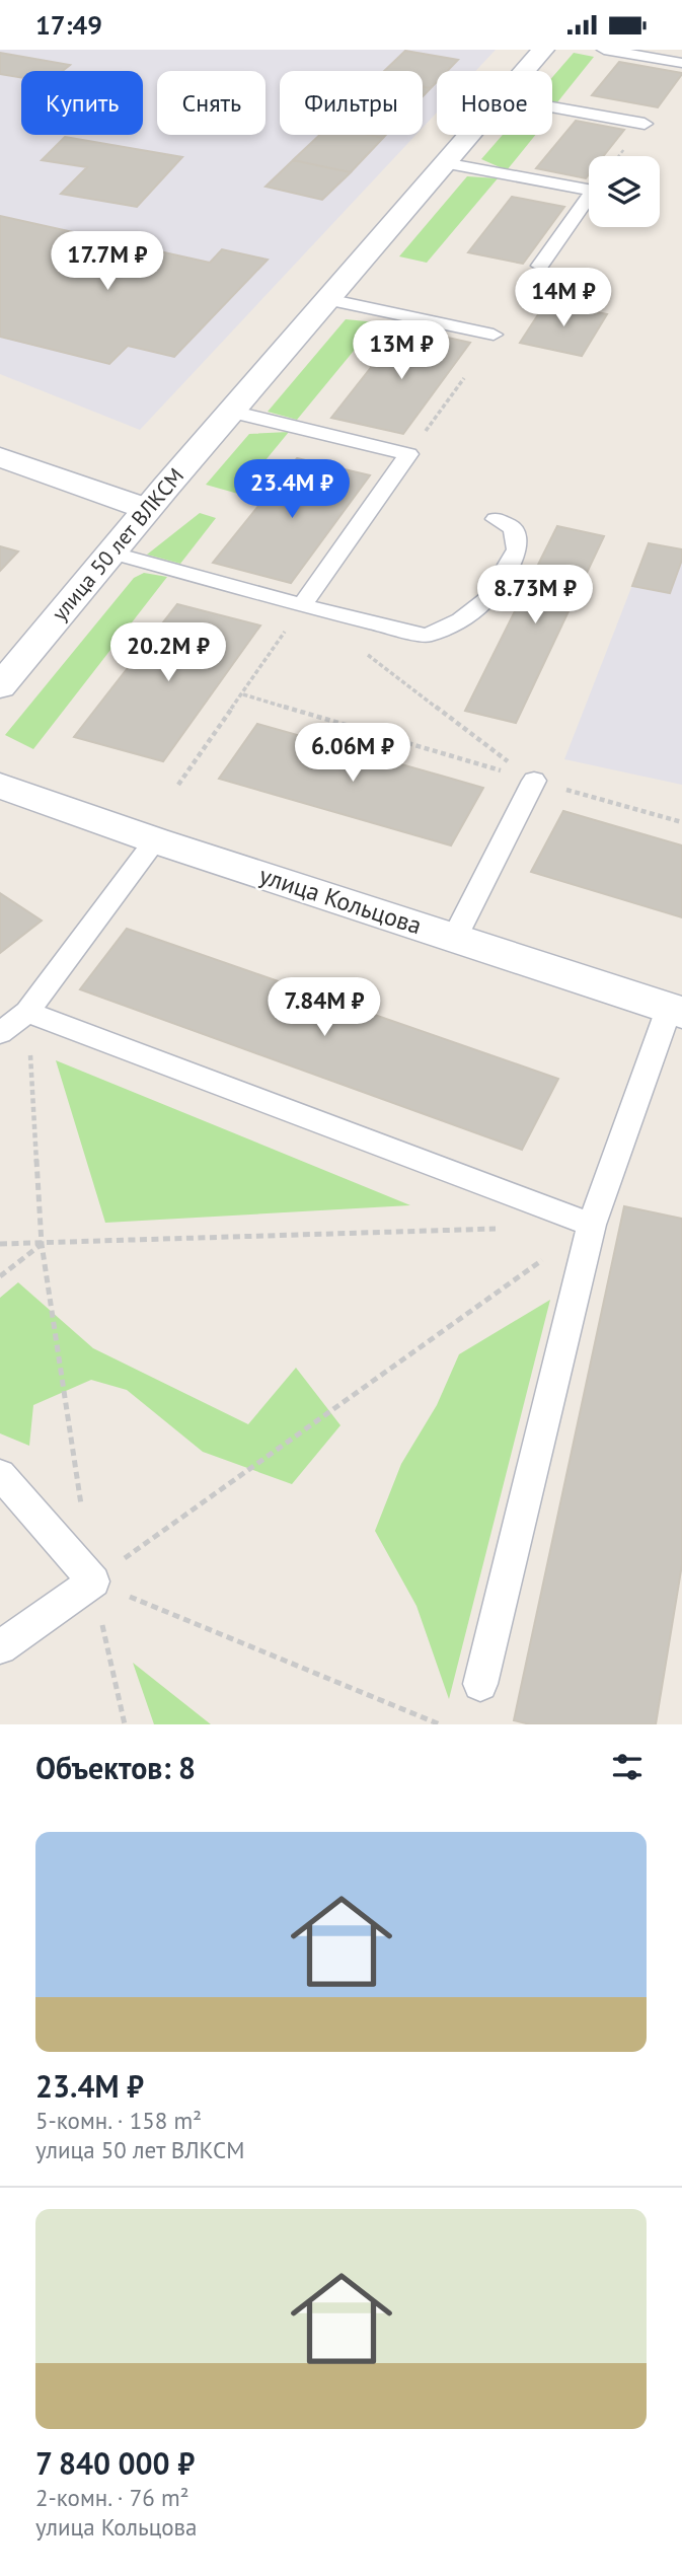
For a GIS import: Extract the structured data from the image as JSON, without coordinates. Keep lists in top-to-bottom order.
{
  "streets": {
    "street": ["улица 50 лет ВЛКСМ", "улица Кольцова"]
  },
  "page": {
    "status": "17:49",
    "chip": [
      "Купить",
      "Снять",
      "Фильтры",
      "Новое"
    ],
    "price": [
      "17.7M ₽",
      "14M ₽",
      "13M ₽",
      "23.4M ₽",
      "8.73M ₽",
      "20.2M ₽",
      "6.06M ₽",
      "7.84M ₽"
    ],
    "heading": "Объектов: 8",
    "list": [
      {
        "name": "23.4M ₽",
        "note": "5-комн. · 158 m² · улица 50 лет ВЛКСМ"
      },
      {
        "name": "7 840 000 ₽",
        "note": "2-комн. · 76 m² · улица Кольцова"
      }
    ]
  }
}
